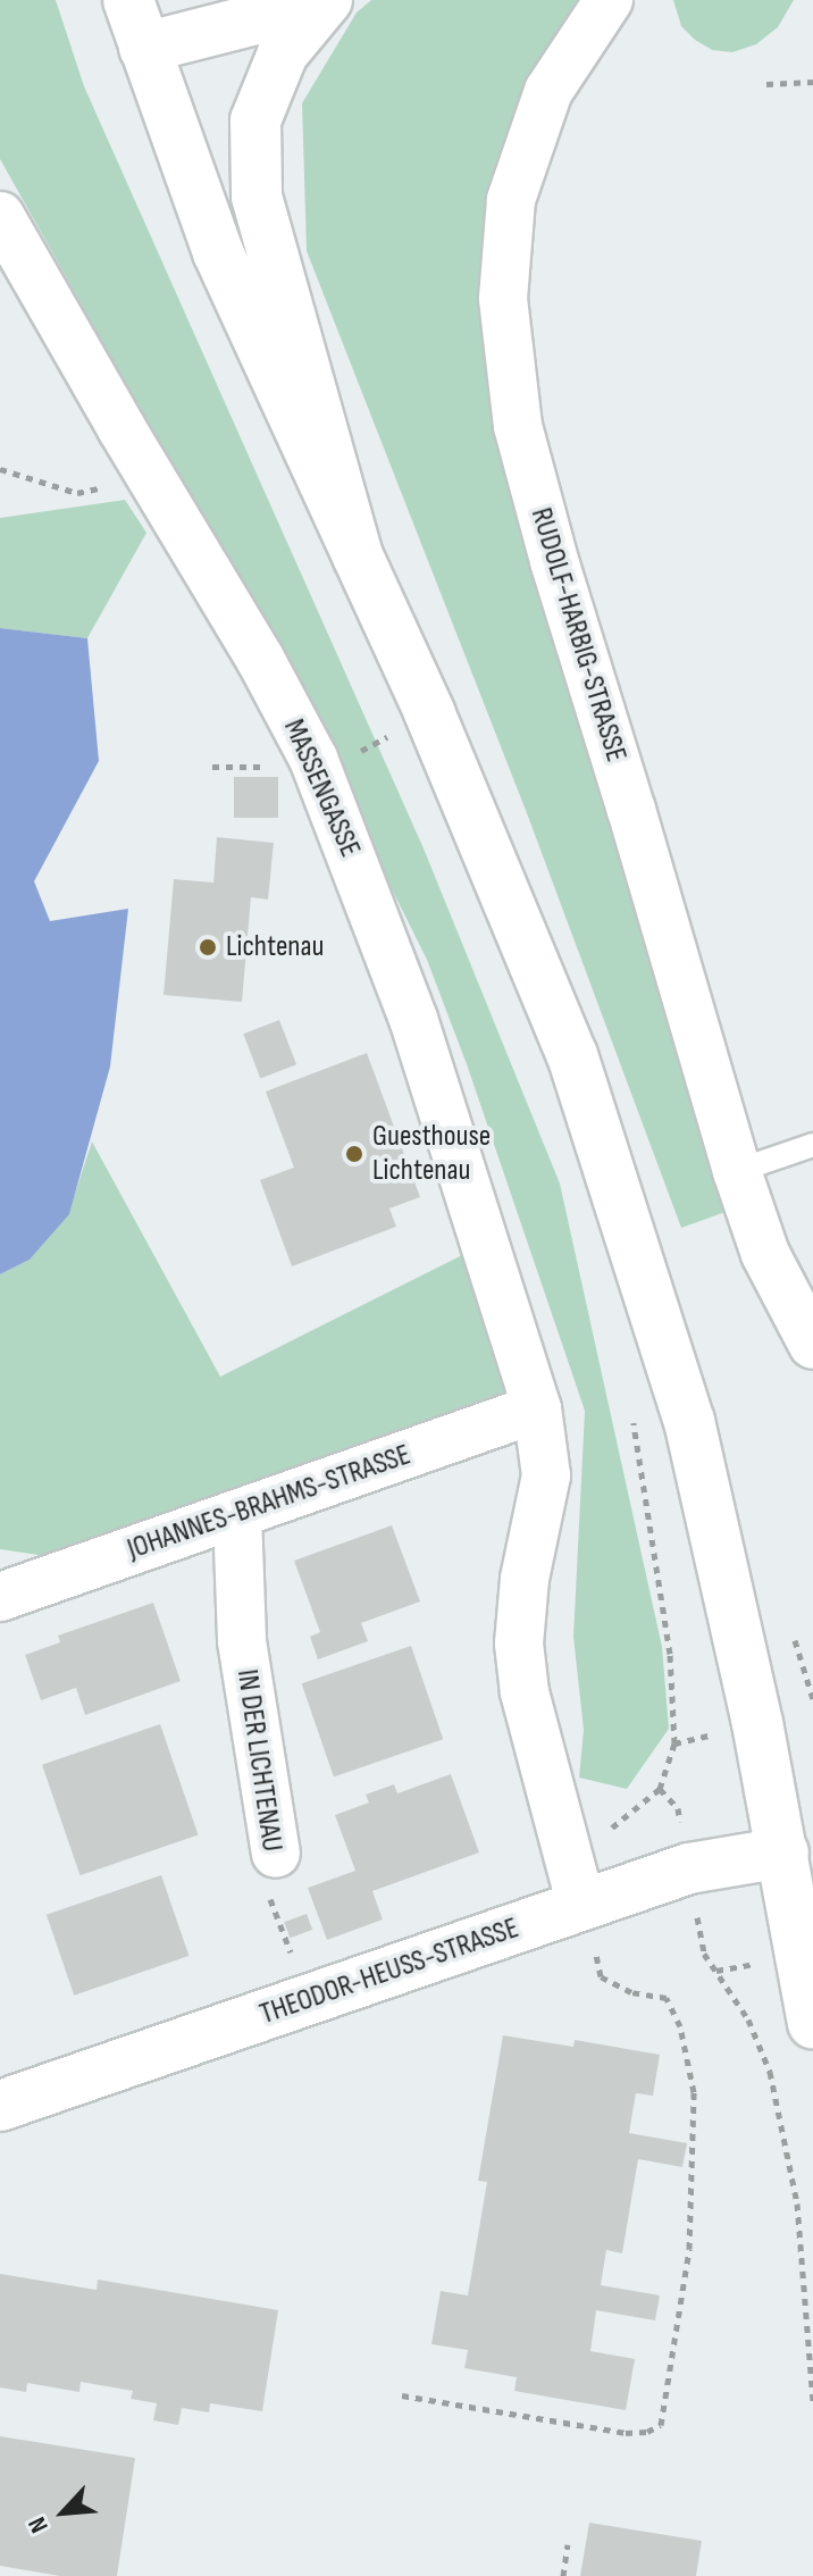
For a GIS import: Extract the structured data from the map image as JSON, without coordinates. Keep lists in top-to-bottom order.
{
  "streets": {
    "main road": ["THEODOR-HEUSS-STRASSE"],
    "street": [
      "RUDOLF-HARBIG-STRASSE",
      "MASSENGASSE",
      "JOHANNES-BRAHMS-STRASSE",
      "IN DER LICHTENAU"
    ]
  },
  "crossings": [
    ["MASSENGASSE", "JOHANNES-BRAHMS-STRASSE"],
    ["MASSENGASSE", "THEODOR-HEUSS-STRASSE"],
    ["JOHANNES-BRAHMS-STRASSE", "IN DER LICHTENAU"],
    ["IN DER LICHTENAU", "THEODOR-HEUSS-STRASSE"]
  ],
  "places": ["Lichtenau", "Guesthouse Lichtenau"],
  "north": "bottom left"
}
